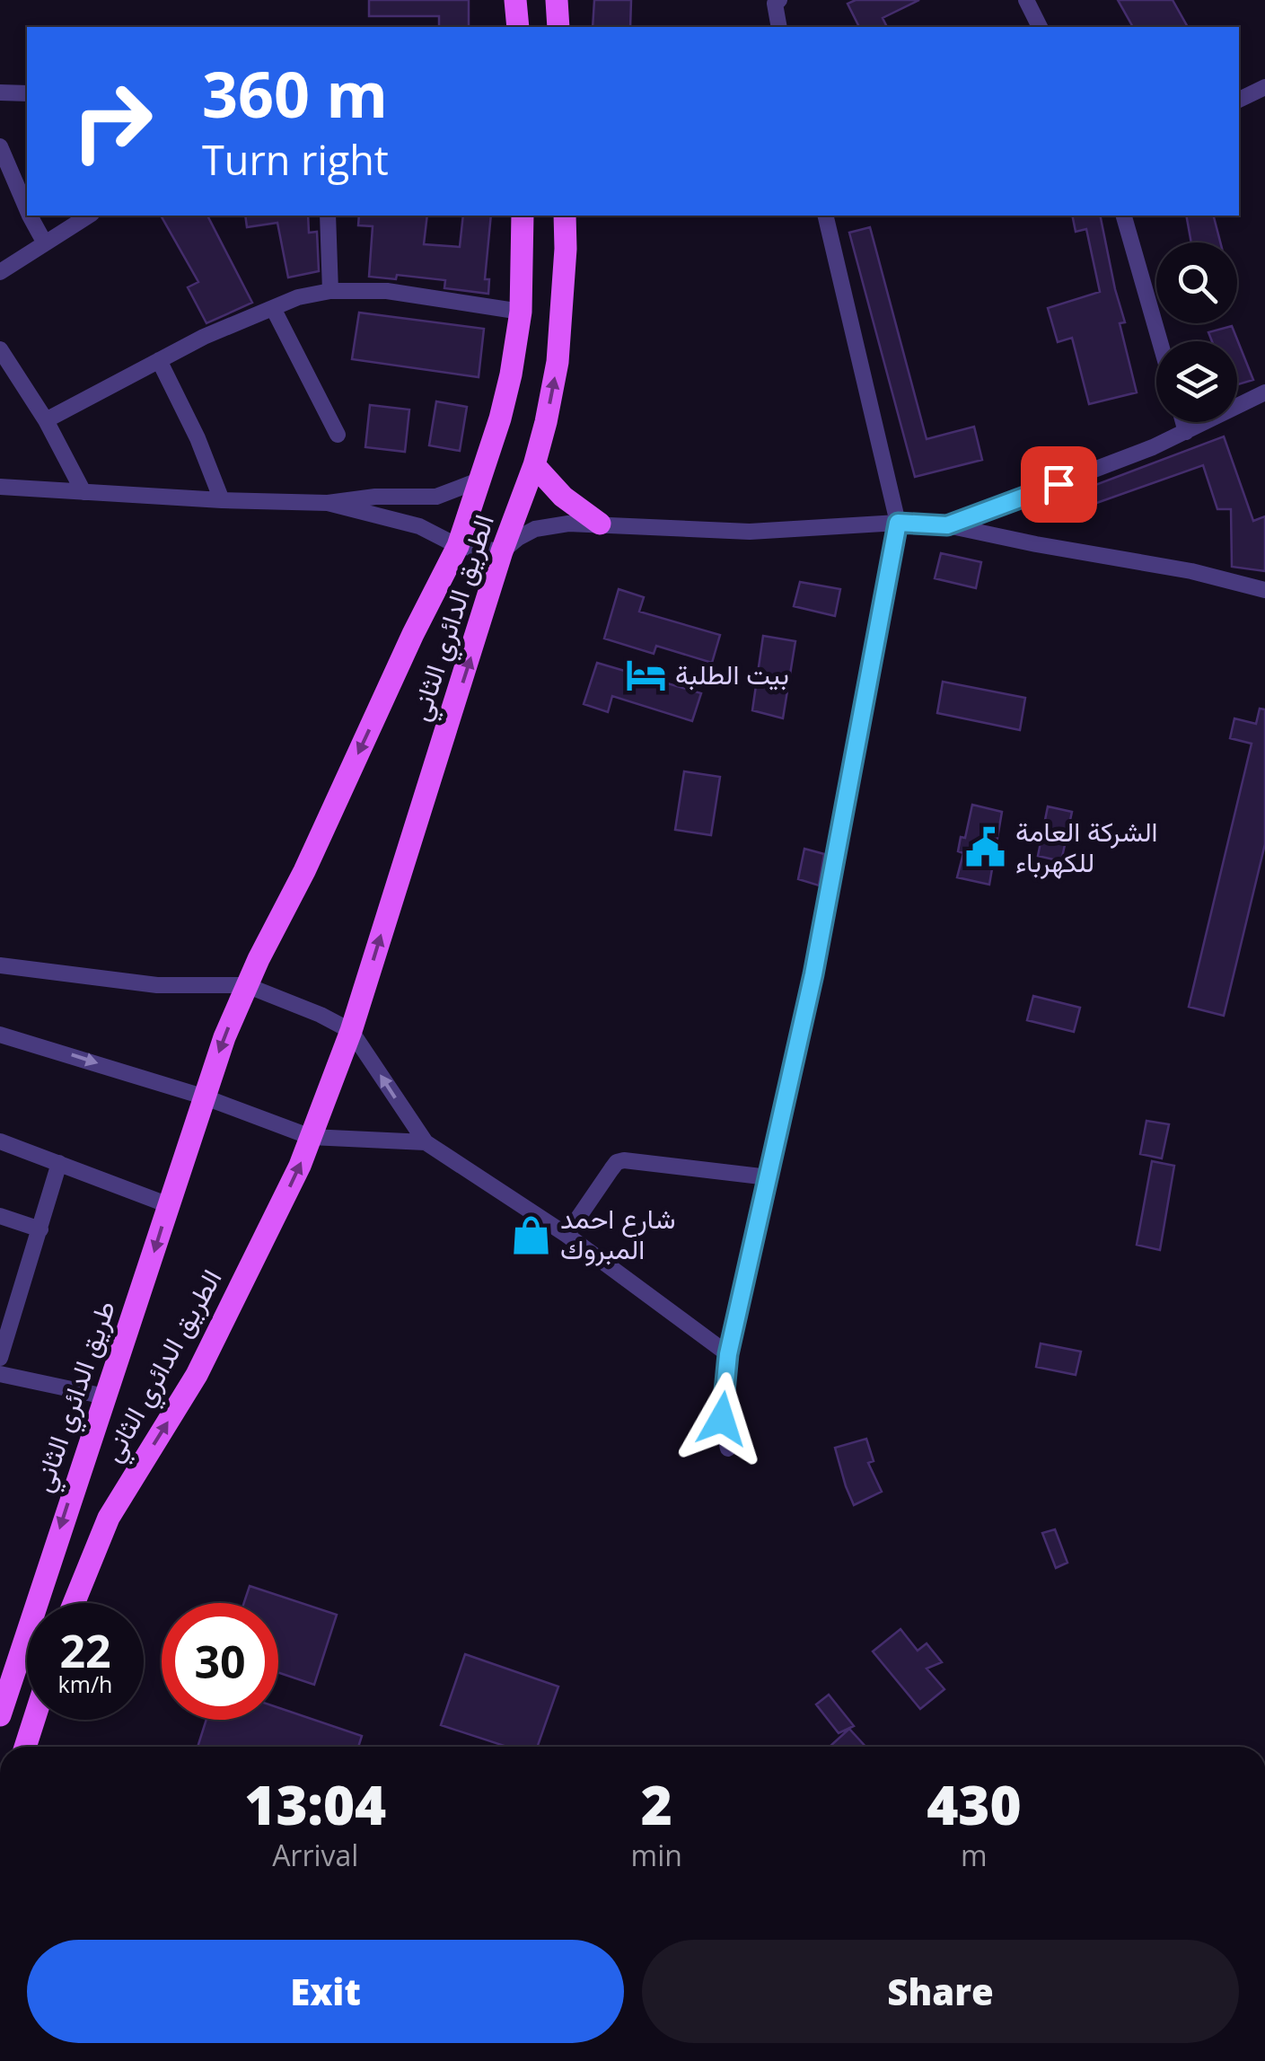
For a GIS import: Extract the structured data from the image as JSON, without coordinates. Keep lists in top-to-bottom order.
{
  "streets": {
    "main road": ["الطريق الدائري الثاني", "طريق الدائري الثاني"]
  },
  "crossings": [
    ["الطريق الدائري الثاني", "طريق الدائري الثاني"]
  ],
  "one_way": ["طريق الدائري الثاني"],
  "places": {
    "hotel": ["بيت الطلبة"],
    "public building": ["الشركة العامة للكهرباء"],
    "shop": ["شارع احمد المبروك"]
  },
  "page": {
    "turn": ["360 m", "Turn right"],
    "speed": "22 km/h",
    "limit": "30",
    "eta": [
      "13:04",
      "Arrival",
      "2",
      "min",
      "430",
      "m"
    ],
    "buttons": ["Exit", "Share"]
  }
}
